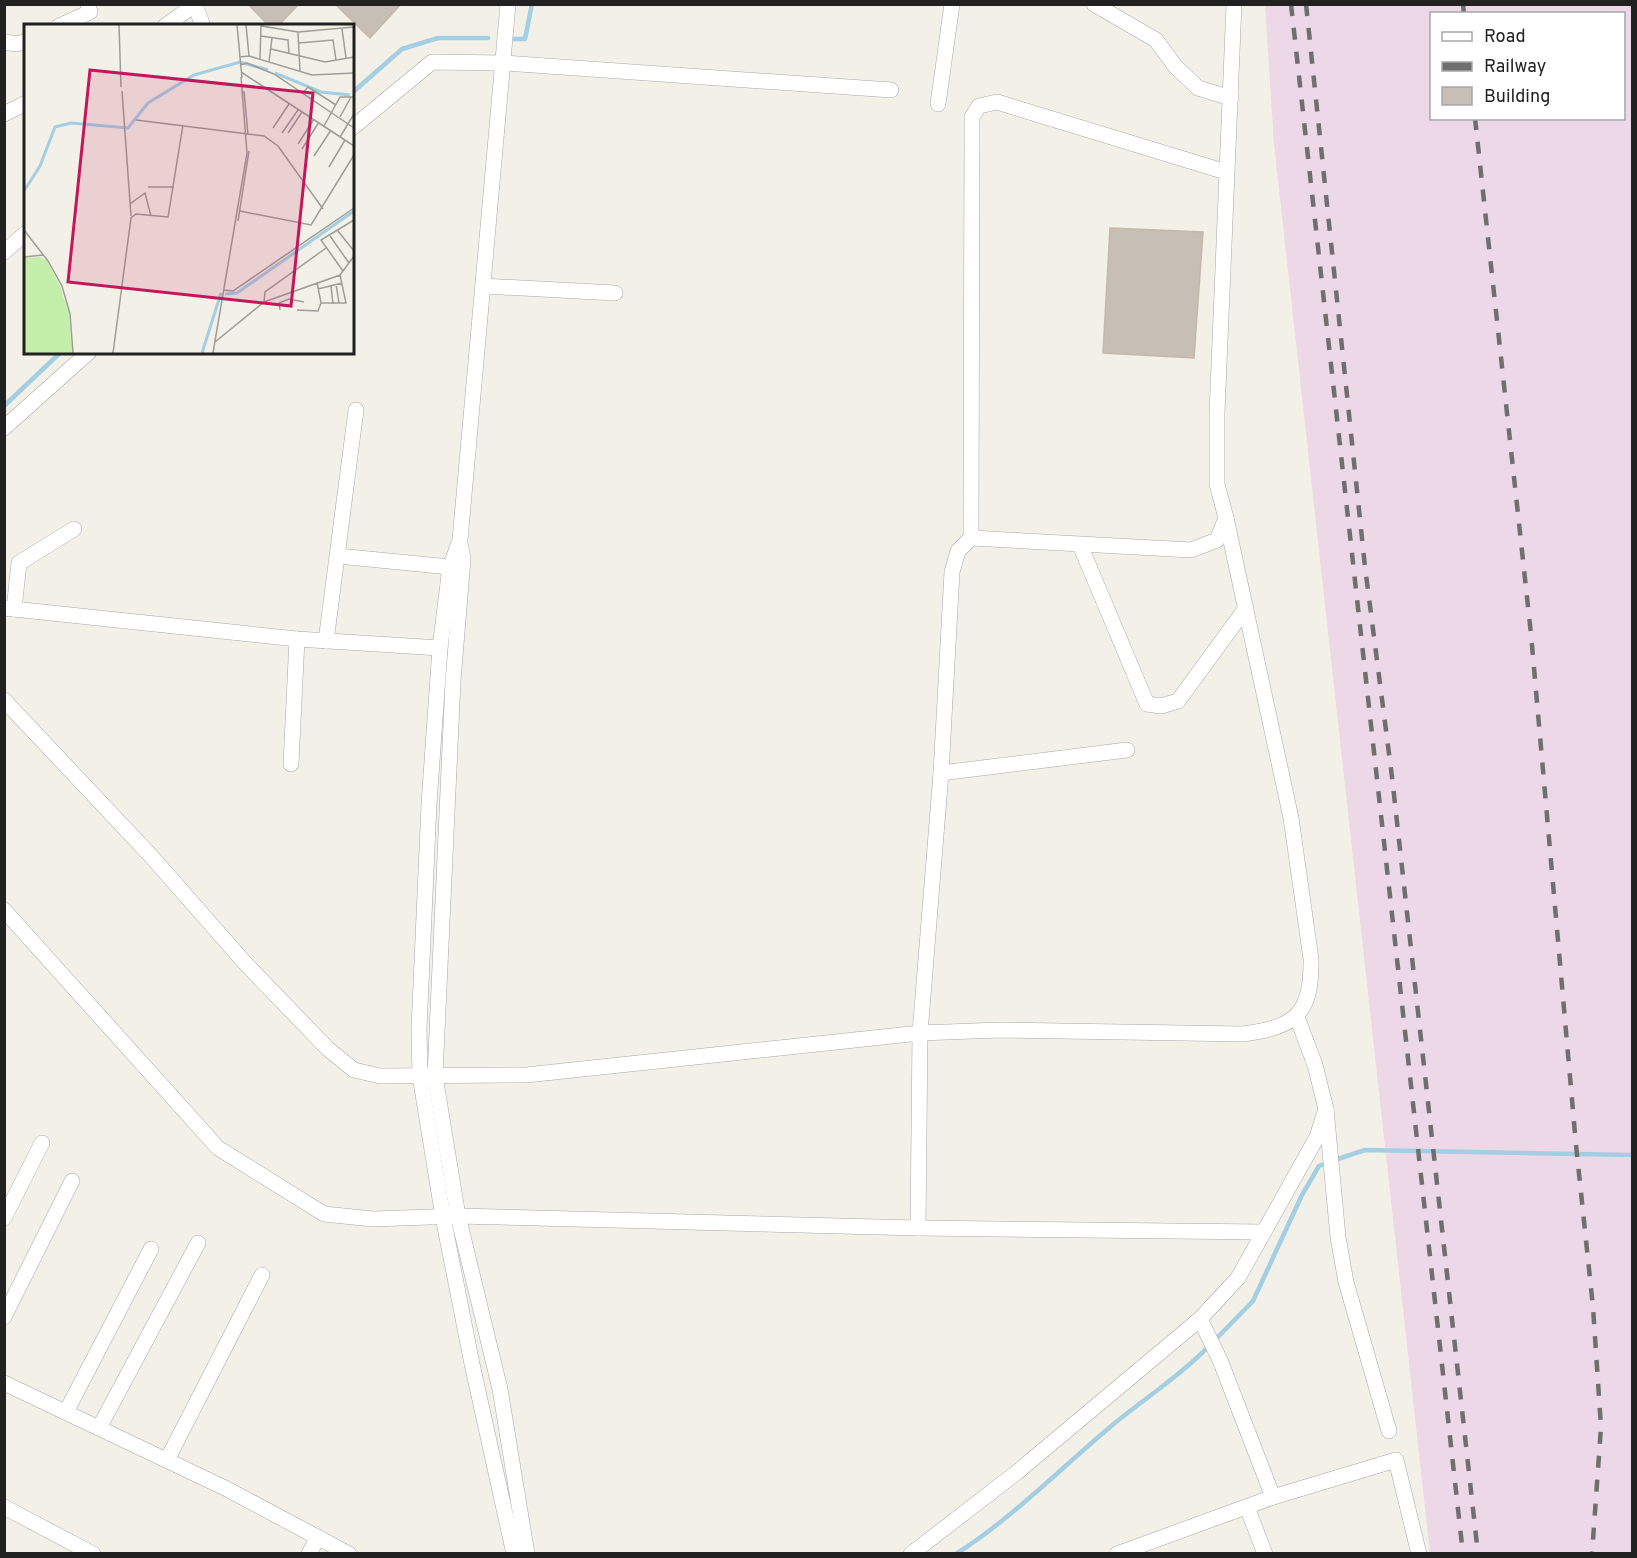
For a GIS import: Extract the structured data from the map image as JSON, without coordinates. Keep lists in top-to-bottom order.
{
  "legend": ["Road", "Railway", "Building"]
}
